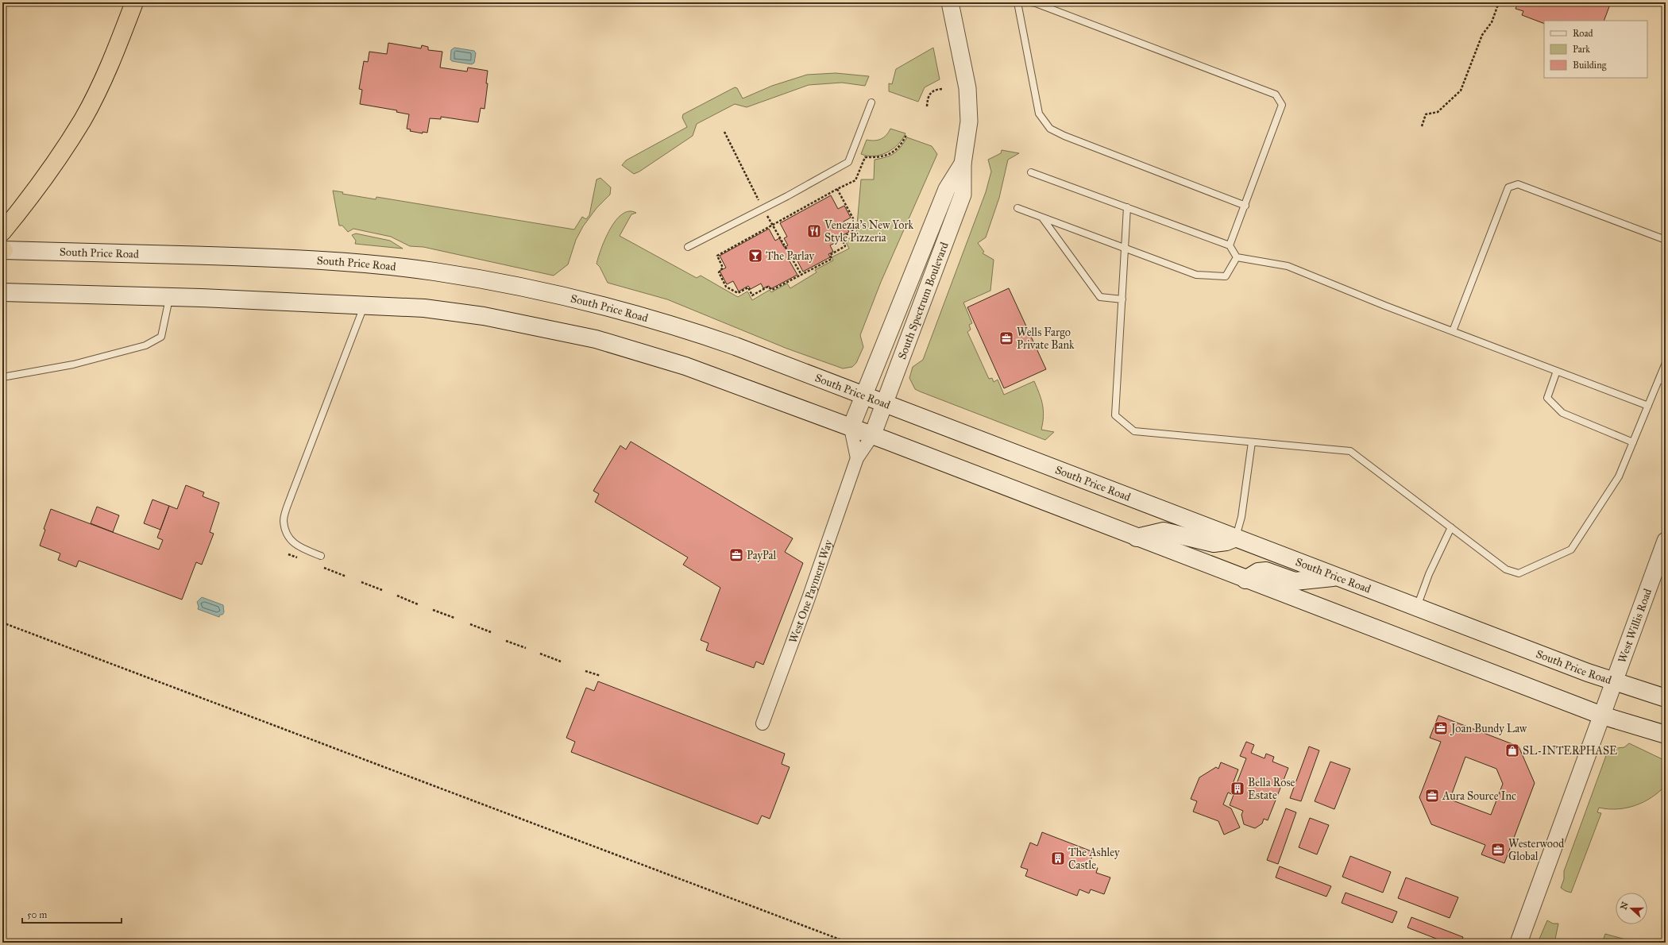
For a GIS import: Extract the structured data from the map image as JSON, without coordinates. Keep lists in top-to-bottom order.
{
  "streets": {
    "main road": ["South Price Road"],
    "street": ["South Spectrum Boulevard", "West One Payment Way", "West Willis Road"]
  },
  "crossings": [
    ["South Price Road", "South Spectrum Boulevard"],
    ["South Price Road", "West Willis Road"],
    ["South Spectrum Boulevard", "West One Payment Way"]
  ],
  "places": {
    "restaurant": ["Venezia's New York Style Pizzeria"],
    "bar": ["The Parlay"],
    "office": [
      "Wells Fargo Private Bank",
      "PayPal",
      "Joan Bundy Law",
      "Aura Source Inc",
      "Westerwood Global"
    ],
    "shop": ["SL-INTERPHASE"],
    "building": ["Bella Rose Estate", "The Ashley Castle"]
  },
  "legend": ["Road", "Park", "Building"],
  "scale_bar": "50 m",
  "north": "left"
}
